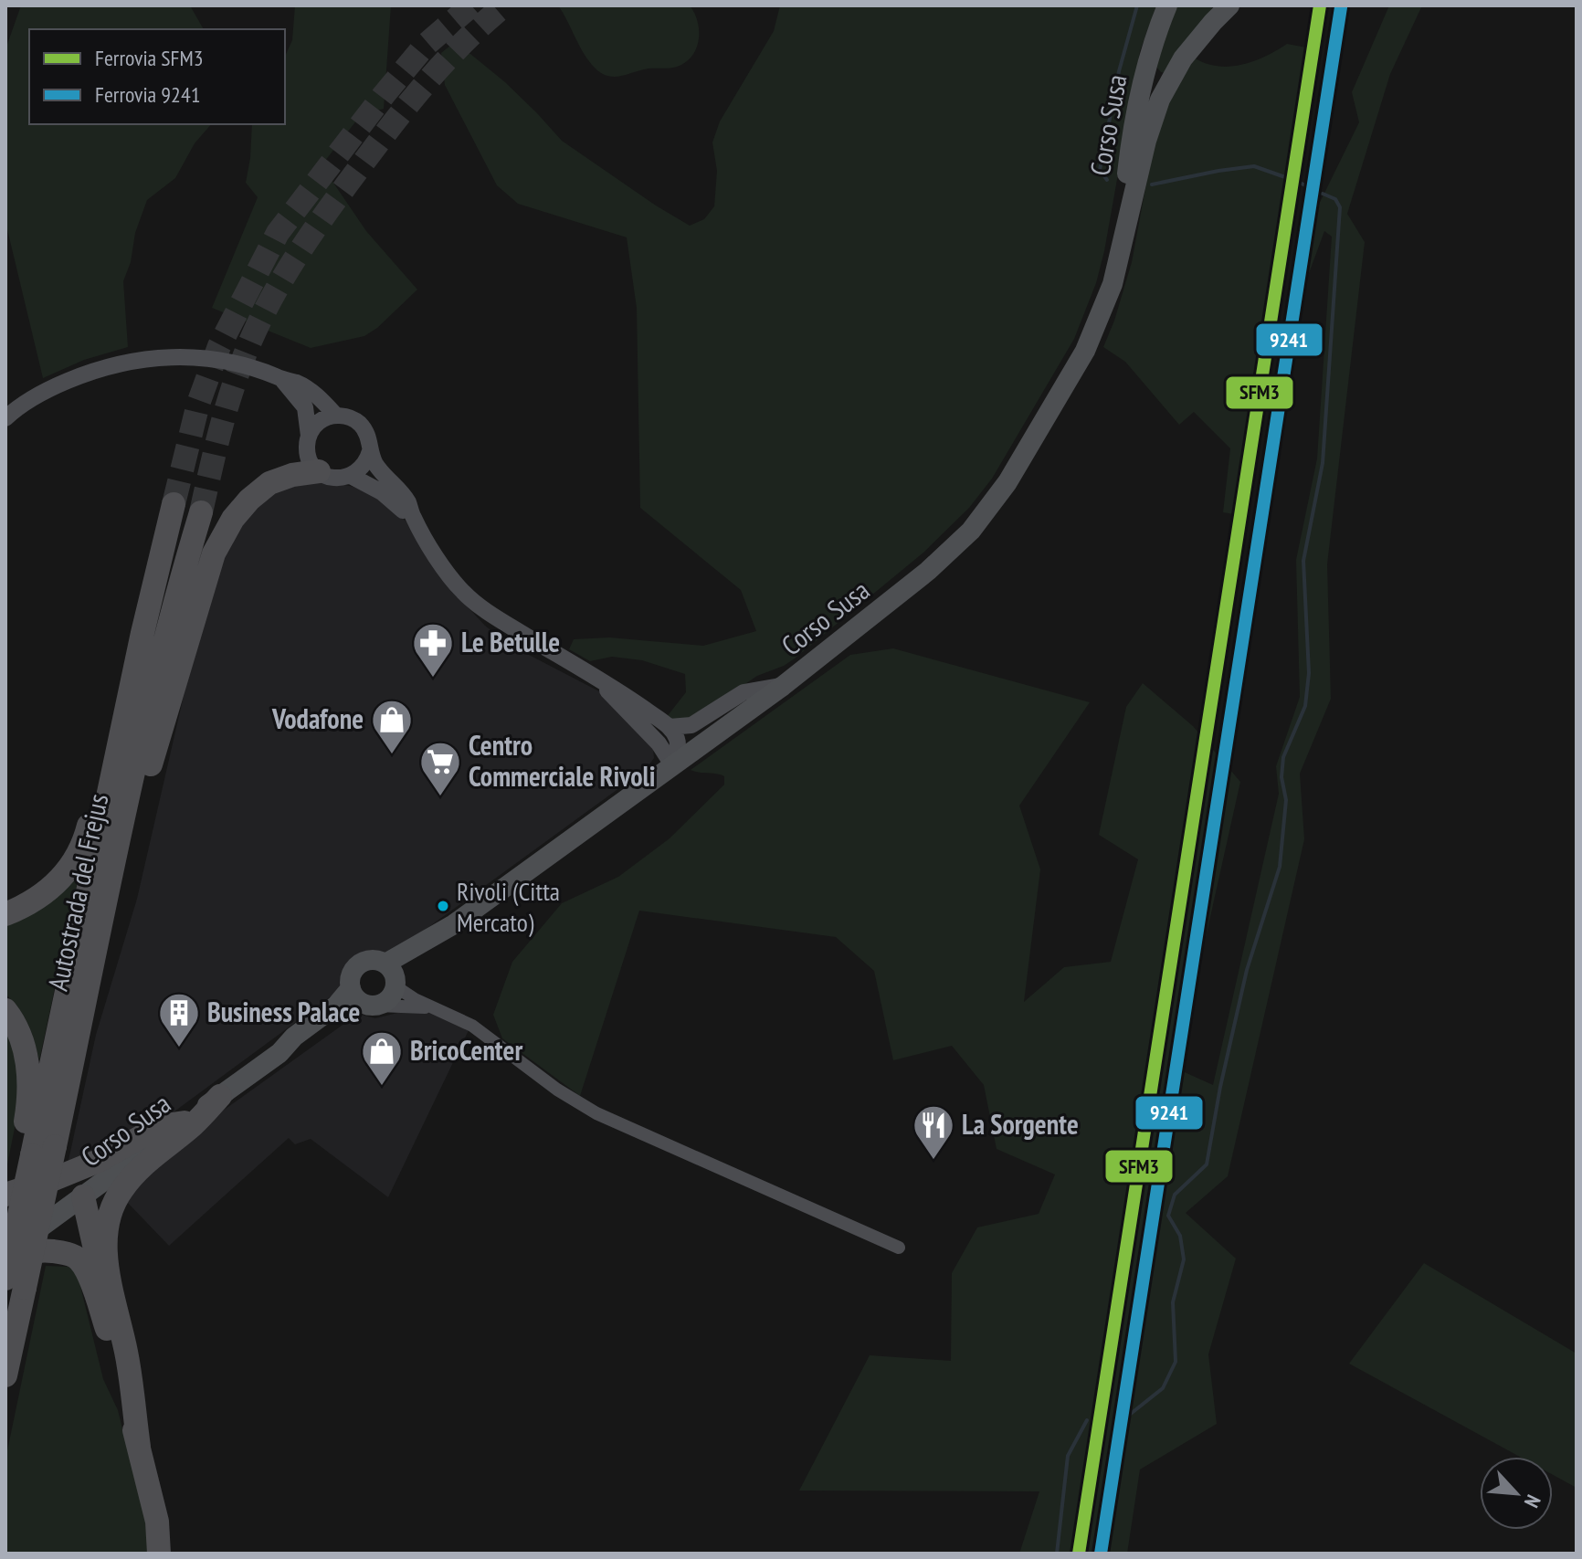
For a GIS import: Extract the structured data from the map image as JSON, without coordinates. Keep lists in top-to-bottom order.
{
  "streets": {
    "highway": ["Autostrada del Frejus"],
    "main road": ["Corso Susa"]
  },
  "places": {
    "pharmacy": ["Le Betulle"],
    "shop": ["Vodafone", "BricoCenter"],
    "supermarket": ["Centro Commerciale Rivoli"],
    "other": ["Rivoli (Citta Mercato)"],
    "building": ["Business Palace"],
    "restaurant": ["La Sorgente"]
  },
  "lines": ["rail line SFM3", "rail line 9241"],
  "legend": ["Ferrovia SFM3", "Ferrovia 9241"],
  "north": "bottom right"
}
